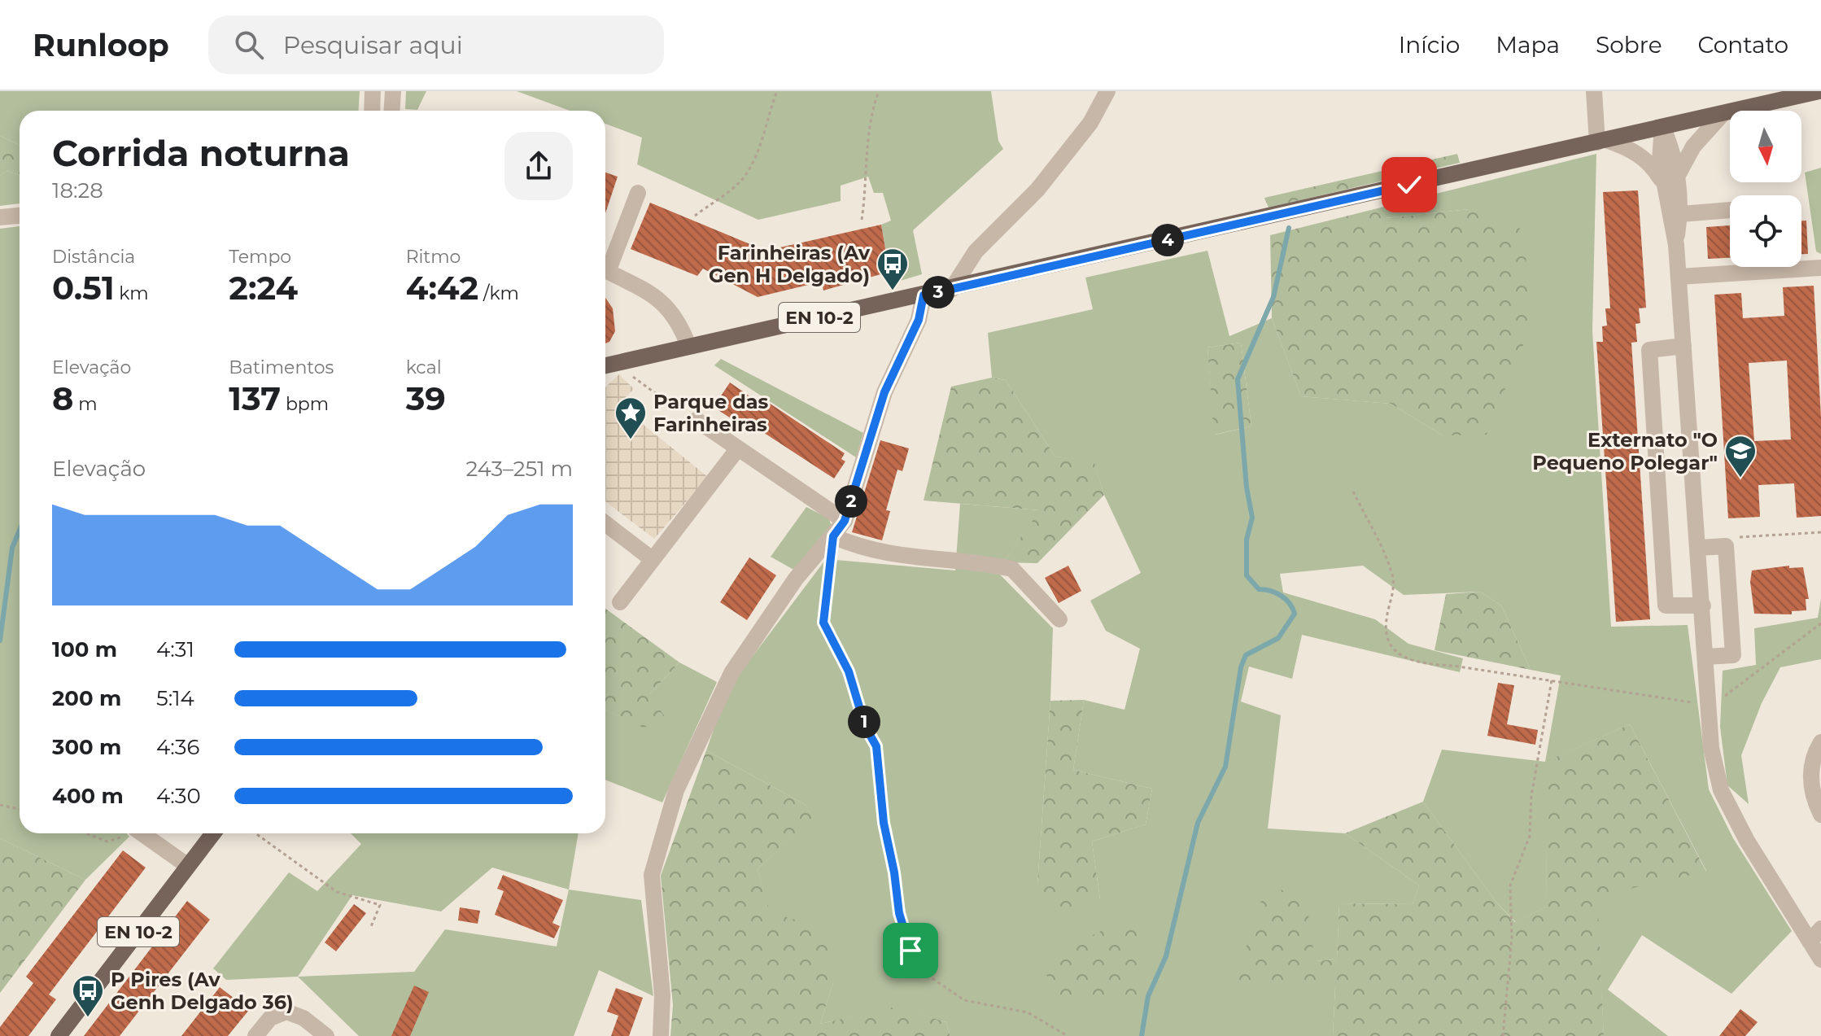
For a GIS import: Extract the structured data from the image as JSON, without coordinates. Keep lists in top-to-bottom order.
{
  "streets": {
    "main road": ["EN 10-2"]
  },
  "places": {
    "bus stop": ["Farinheiras (Av Gen H Delgado)", "P Pires (Av Genh Delgado 36)"],
    "place": ["Parque das Farinheiras"],
    "school or university": ["Externato \"O Pequeno Polegar\""]
  },
  "north": "bottom",
  "page": {
    "header": "Runloop",
    "search": "Pesquisar aqui",
    "nav": [
      "Início",
      "Mapa",
      "Sobre",
      "Contato"
    ],
    "heading": ["Corrida noturna", "18:28"],
    "stats": [
      ["Distância", "0.51 km"],
      ["Tempo", "2:24"],
      ["Ritmo", "4:42 /km"],
      ["Elevação", "8 m"],
      ["Batimentos", "137 bpm"],
      ["kcal", "39"]
    ],
    "pins": [
      "4",
      "3",
      "2",
      "1"
    ],
    "chart": ["Elevação", "243–251 m"],
    "list": [
      {
        "name": "100 m",
        "note": "4:31"
      },
      {
        "name": "200 m",
        "note": "5:14"
      },
      {
        "name": "300 m",
        "note": "4:36"
      },
      {
        "name": "400 m",
        "note": "4:30"
      }
    ]
  }
}
